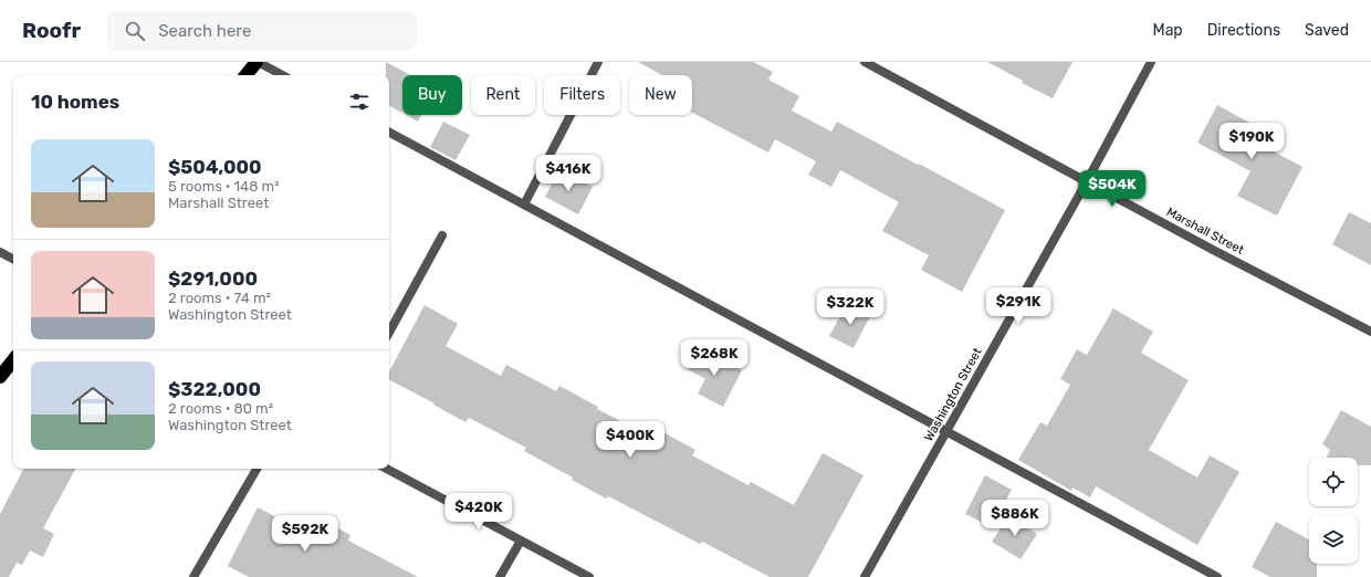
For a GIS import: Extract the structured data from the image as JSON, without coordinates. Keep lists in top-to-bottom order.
{
  "streets": {
    "street": ["Marshall Street", "Washington Street"]
  },
  "crossings": [
    ["Marshall Street", "Washington Street"]
  ],
  "page": {
    "header": "Roofr",
    "search": "Search here",
    "nav": ["Map", "Directions", "Saved"],
    "chip": [
      "Buy",
      "Rent",
      "Filters",
      "New"
    ],
    "heading": "10 homes",
    "price": [
      "$190K",
      "$416K",
      "$504K",
      "$291K",
      "$322K",
      "$268K",
      "$400K",
      "$420K",
      "$886K",
      "$592K"
    ],
    "list": [
      {
        "name": "$504,000",
        "note": "5 rooms · 148 m² · Marshall Street"
      },
      {
        "name": "$291,000",
        "note": "2 rooms · 74 m² · Washington Street"
      },
      {
        "name": "$322,000",
        "note": "2 rooms · 80 m² · Washington Street"
      }
    ]
  }
}
